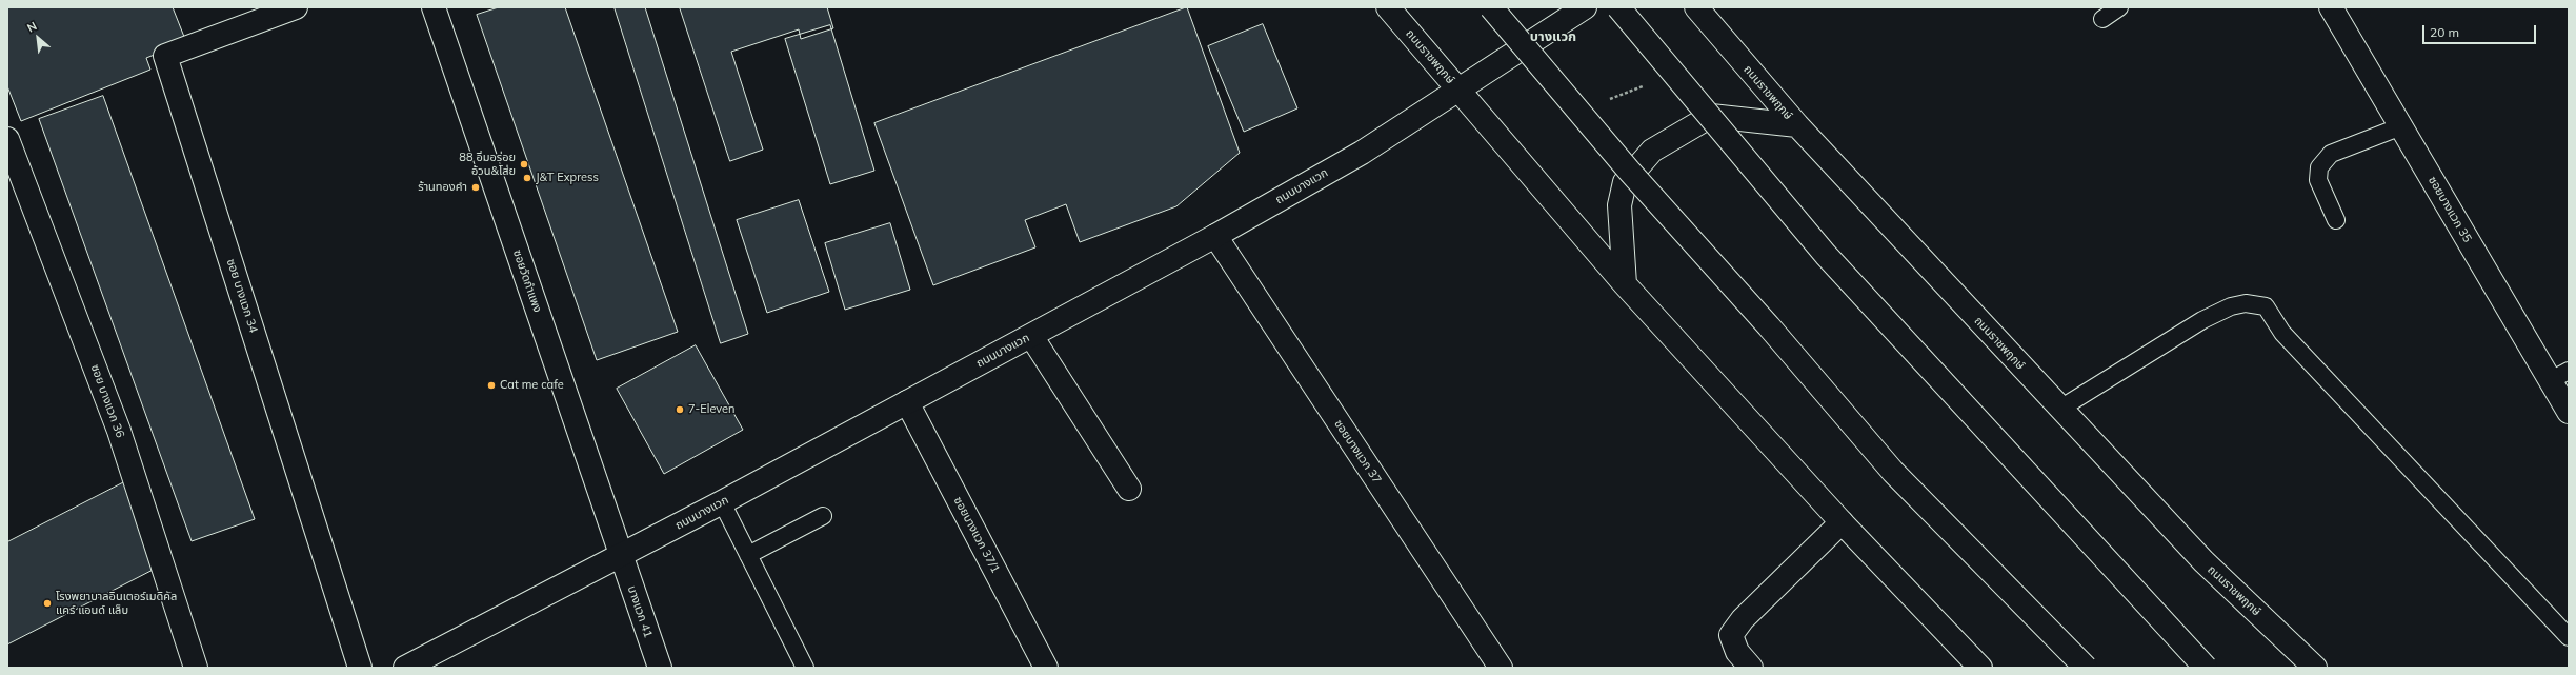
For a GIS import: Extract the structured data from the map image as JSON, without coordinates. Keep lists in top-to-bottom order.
{
  "streets": {
    "main road": [
      "ถนนราชพฤกษ์",
      "ถนนบางแวก",
      "ซอยบางแวก 35",
      "ซอยวัดกำแพง",
      "ซอย บางแวก 34",
      "ซอย บางแวก 36",
      "ซอยบางแวก 37",
      "ซอยบางแวก 37/1",
      "บางแวก 41"
    ]
  },
  "crossings": [
    ["ถนนราชพฤกษ์", "ถนนบางแวก"],
    ["ถนนบางแวก", "ซอยวัดกำแพง"],
    ["ถนนบางแวก", "ซอยบางแวก 37"],
    ["ถนนบางแวก", "ซอยบางแวก 37/1"],
    ["ถนนบางแวก", "บางแวก 41"],
    ["ซอยวัดกำแพง", "บางแวก 41"]
  ],
  "districts": ["บางแวก"],
  "places": [
    "88 อิ่มอร่อย อ้วน&โส่ย",
    "J&T Express",
    "ร้านทองคำ",
    "Cat me cafe",
    "7-Eleven",
    "โรงพยาบาลอินเตอร์เมดิคัล แคร์ แอนด์ แล็บ"
  ],
  "scale_bar": "20 m",
  "north": "top left"
}
